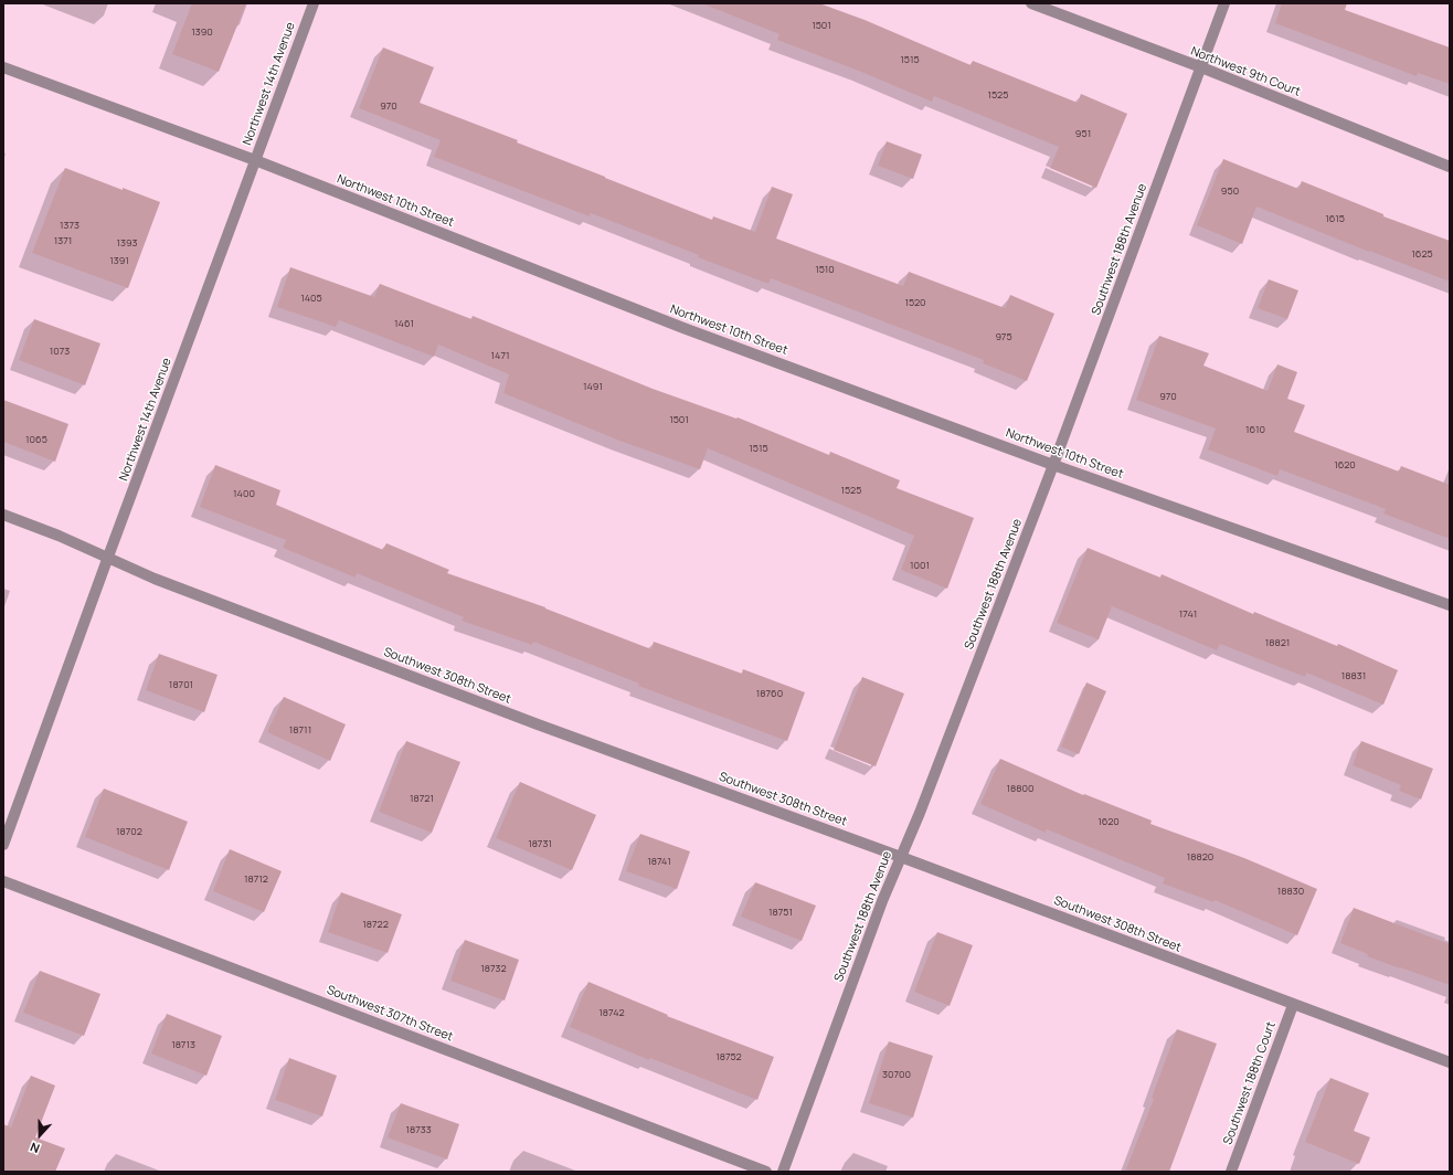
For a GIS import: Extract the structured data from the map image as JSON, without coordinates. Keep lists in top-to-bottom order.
{
  "streets": {
    "street": [
      "Northwest 9th Court",
      "Northwest 14th Avenue",
      "Northwest 10th Street",
      "Southwest 188th Avenue",
      "Southwest 308th Street",
      "Southwest 307th Street",
      "Southwest 188th Court"
    ]
  },
  "crossings": [
    ["Northwest 9th Court", "Southwest 188th Avenue"],
    ["Northwest 14th Avenue", "Northwest 10th Street"],
    ["Northwest 14th Avenue", "Southwest 308th Street"],
    ["Northwest 10th Street", "Southwest 188th Avenue"],
    ["Southwest 188th Avenue", "Southwest 308th Street"],
    ["Southwest 308th Street", "Southwest 188th Court"]
  ],
  "house_numbers": [
    "1501",
    "1390",
    "1515",
    "1525",
    "970",
    "951",
    "950",
    "1615",
    "1373",
    "1371",
    "1393",
    "1625",
    "1391",
    "1510",
    "1405",
    "1520",
    "1461",
    "975",
    "1073",
    "1471",
    "1491",
    "970",
    "1501",
    "1610",
    "1065",
    "1515",
    "1620",
    "1525",
    "1400",
    "1001",
    "1741",
    "18821",
    "18831",
    "18701",
    "18760",
    "18711",
    "18800",
    "18721",
    "1620",
    "18702",
    "18731",
    "18820",
    "18741",
    "18712",
    "18830",
    "18751",
    "18722",
    "18732",
    "18742",
    "18713",
    "18752",
    "30700",
    "18733"
  ],
  "north": "bottom"
}
